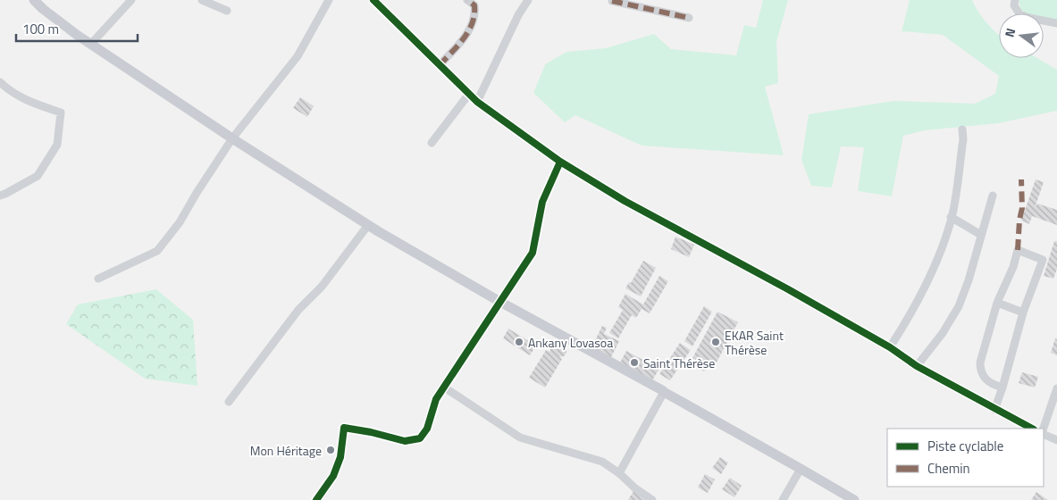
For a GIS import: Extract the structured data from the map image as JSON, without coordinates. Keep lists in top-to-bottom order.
{
  "places": [
    "Ankany Lovasoa",
    "EKAR Saint Thérèse",
    "Saint Thérèse",
    "Mon Héritage"
  ],
  "legend": ["Piste cyclable", "Chemin"],
  "scale_bar": "100 m",
  "north": "left"
}
